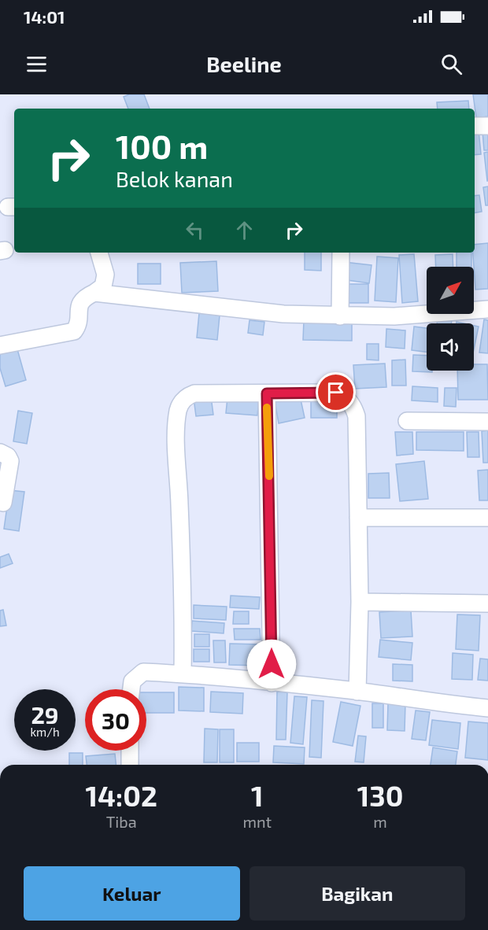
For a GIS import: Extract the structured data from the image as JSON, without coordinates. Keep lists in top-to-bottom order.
{
  "north": "top right",
  "page": {
    "status": "14:01",
    "header": "Beeline",
    "turn": ["100 m", "Belok kanan"],
    "speed": "29 km/h",
    "limit": "30",
    "eta": [
      "14:02",
      "Tiba",
      "1",
      "mnt",
      "130",
      "m"
    ],
    "buttons": ["Keluar", "Bagikan"]
  }
}
